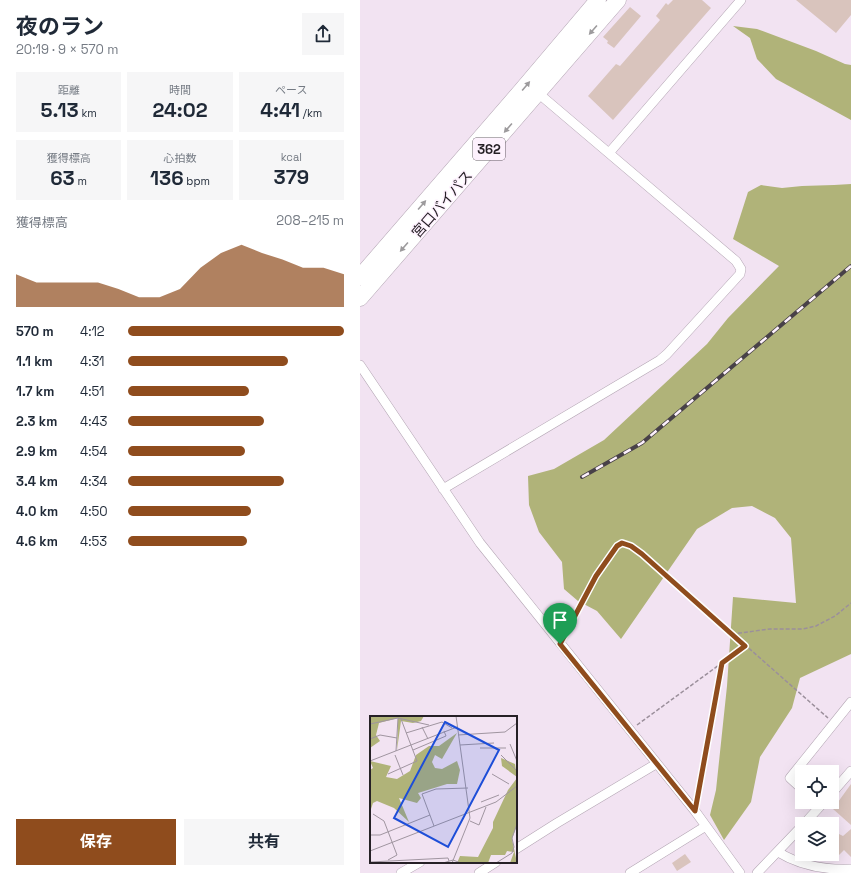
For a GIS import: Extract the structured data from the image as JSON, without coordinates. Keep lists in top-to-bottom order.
{
  "streets": {
    "highway": ["362", "宮口バイパス"]
  },
  "page": {
    "heading": ["夜のラン", "20:19 · 9 × 570 m"],
    "stats": [
      ["距離", "5.13 km"],
      ["時間", "24:02"],
      ["ペース", "4:41 /km"],
      ["獲得標高", "63 m"],
      ["心拍数", "136 bpm"],
      ["kcal", "379"]
    ],
    "chart": ["獲得標高", "208–215 m"],
    "list": [
      {
        "name": "570 m",
        "note": "4:12"
      },
      {
        "name": "1.1 km",
        "note": "4:31"
      },
      {
        "name": "1.7 km",
        "note": "4:51"
      },
      {
        "name": "2.3 km",
        "note": "4:43"
      },
      {
        "name": "2.9 km",
        "note": "4:54"
      },
      {
        "name": "3.4 km",
        "note": "4:34"
      },
      {
        "name": "4.0 km",
        "note": "4:50"
      },
      {
        "name": "4.6 km",
        "note": "4:53"
      }
    ],
    "buttons": ["保存", "共有"]
  }
}
